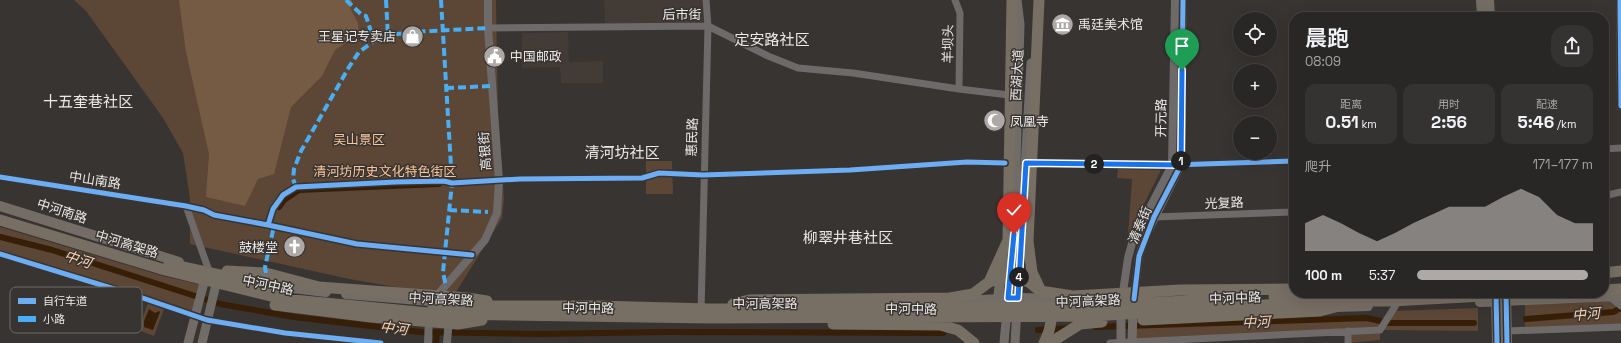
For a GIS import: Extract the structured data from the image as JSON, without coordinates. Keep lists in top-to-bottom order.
{
  "streets": {
    "highway": ["中河高架路"],
    "main road": [
      "西湖大道",
      "中河南路",
      "清泰街",
      "中河中路"
    ],
    "street": [
      "后市街",
      "羊坝头",
      "开元路",
      "惠民路",
      "高银街",
      "中山南路",
      "光复路"
    ]
  },
  "crossings": [
    ["后市街", "羊坝头"],
    ["后市街", "惠民路"],
    ["后市街", "高银街"],
    ["西湖大道", "中河中路"],
    ["开元路", "清泰街"],
    ["惠民路", "中河高架路"],
    ["惠民路", "中河中路"],
    ["高银街", "中河中路"],
    ["中山南路", "中河南路"],
    ["中山南路", "中河中路"],
    ["光复路", "清泰街"],
    ["中河南路", "中河中路"],
    ["清泰街", "中河中路"],
    ["中河高架路", "中河中路"]
  ],
  "districts": [
    "定安路社区",
    "十五奎巷社区",
    "清河坊社区",
    "柳翠井巷社区"
  ],
  "water": ["中河"],
  "parks": ["吴山景区", "清河坊历史文化特色街区"],
  "places": {
    "museum": ["禹廷美术馆"],
    "shop": ["王星记专卖店"],
    "public building": ["中国邮政"],
    "mosque": ["凤凰寺"],
    "church": ["鼓楼堂"]
  },
  "legend": ["自行车道", "小路"],
  "page": {
    "map_buttons": ["+", "−"],
    "heading": ["晨跑", "08:09"],
    "stats": [
      ["距离", "0.51 km"],
      ["用时", "2:56"],
      ["配速", "5:46 /km"]
    ],
    "chart": ["爬升", "171–177 m"],
    "pins": ["1", "2", "4"],
    "list": [
      {
        "name": "100 m",
        "note": "5:37"
      }
    ]
  }
}
